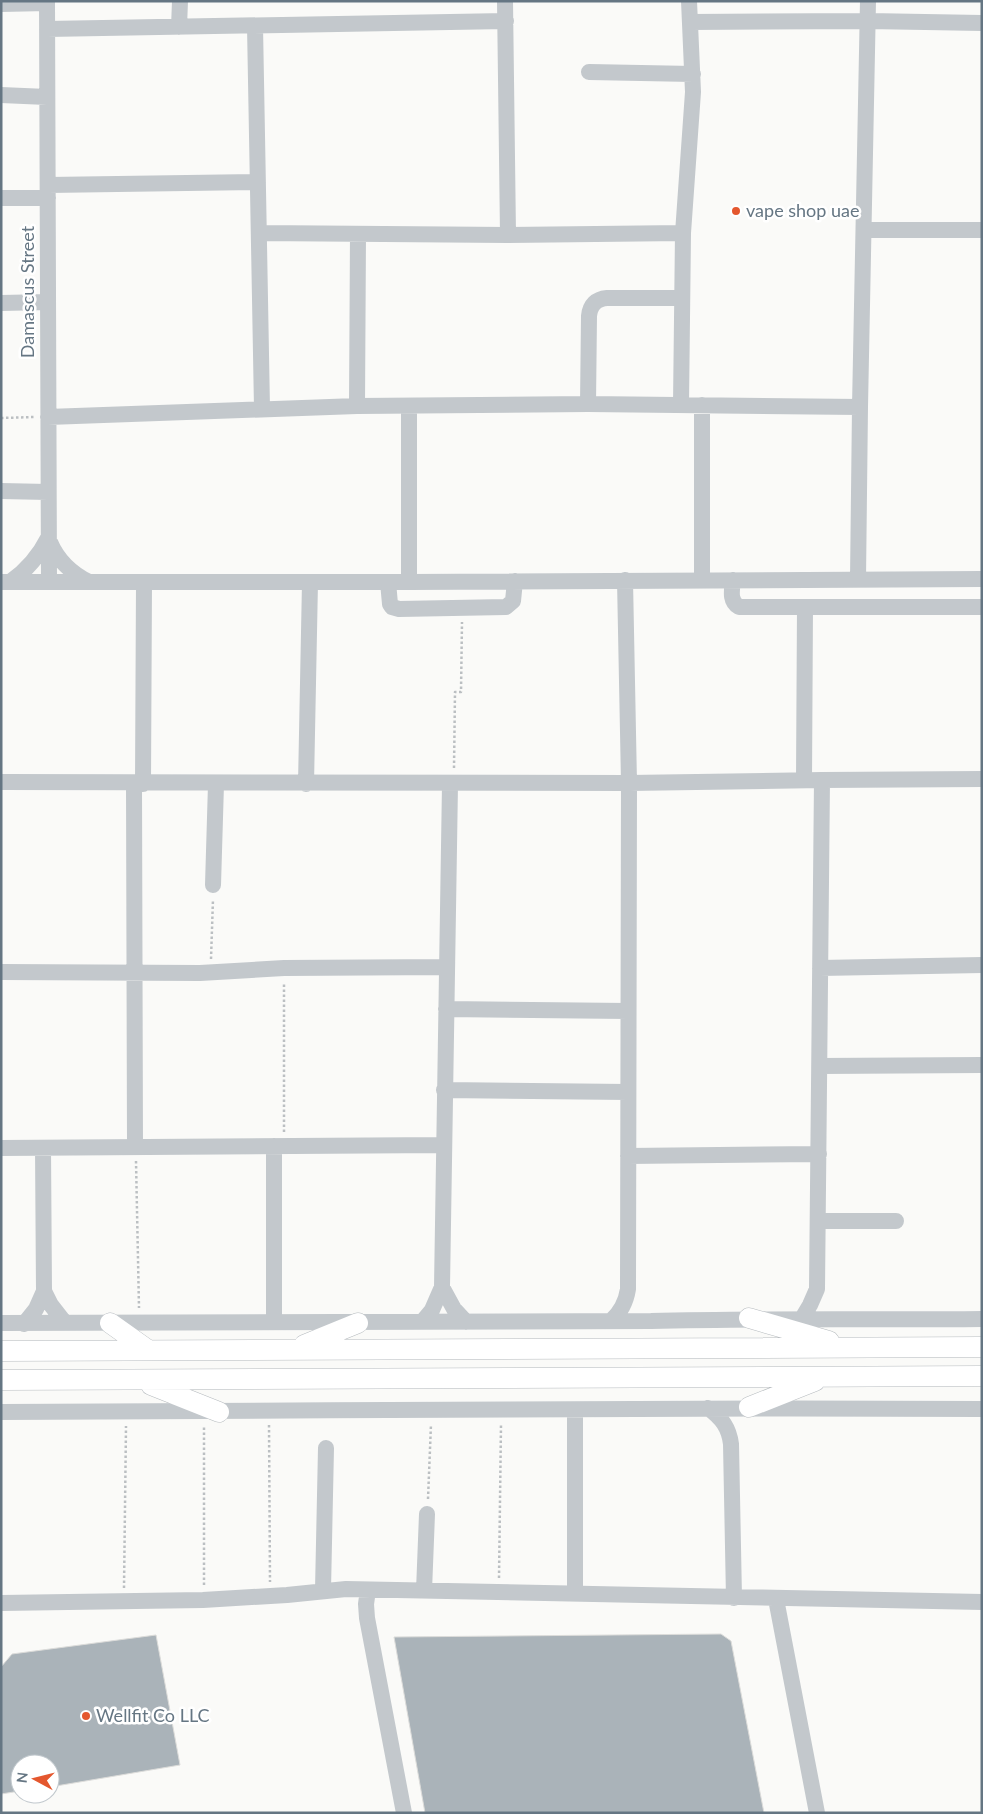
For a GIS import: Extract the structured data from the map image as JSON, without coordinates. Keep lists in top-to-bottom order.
{
  "streets": {
    "street": ["Damascus Street"]
  },
  "places": ["vape shop uae", "Wellfit Co LLC"],
  "north": "left"
}
